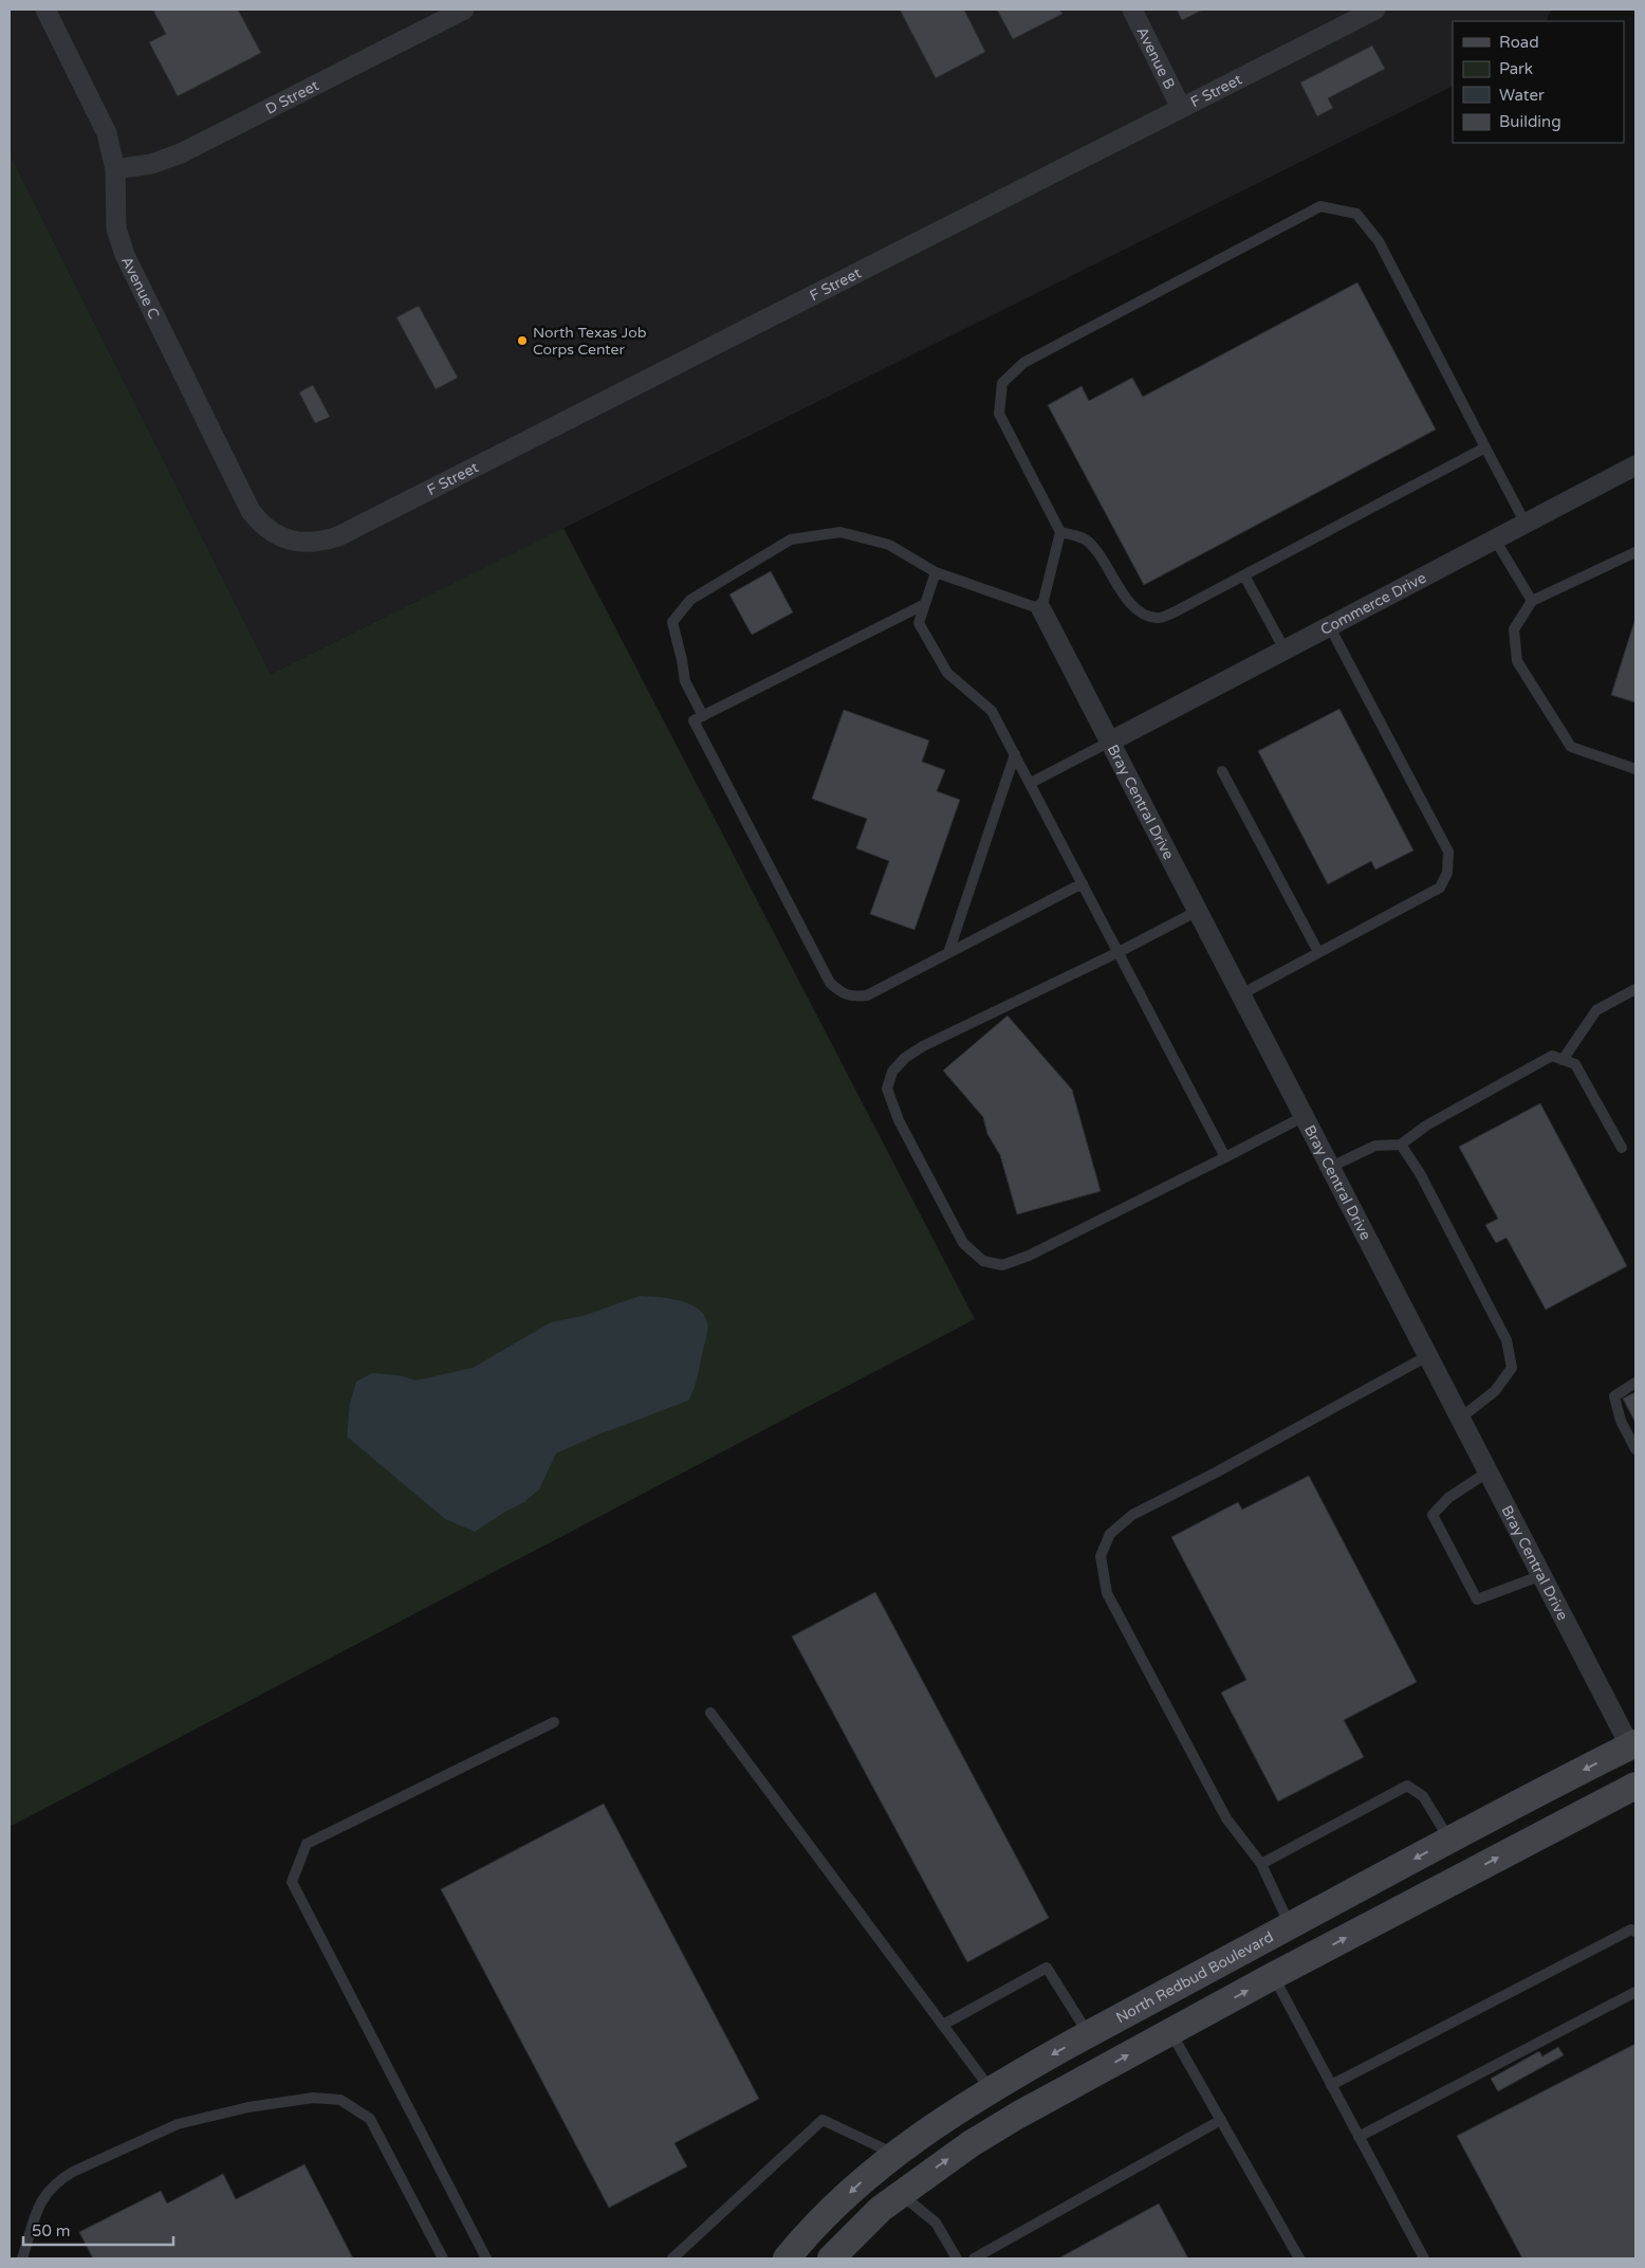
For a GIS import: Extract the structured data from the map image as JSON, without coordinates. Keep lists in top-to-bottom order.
{
  "streets": {
    "street": [
      "Avenue B",
      "F Street",
      "D Street",
      "Avenue C",
      "Commerce Drive",
      "Bray Central Drive",
      "North Redbud Boulevard"
    ]
  },
  "crossings": [
    ["Avenue B", "F Street"],
    ["F Street", "Avenue C"],
    ["D Street", "Avenue C"],
    ["Commerce Drive", "Bray Central Drive"],
    ["Bray Central Drive", "North Redbud Boulevard"]
  ],
  "places": ["North Texas Job Corps Center"],
  "legend": [
    "Road",
    "Park",
    "Water",
    "Building"
  ],
  "scale_bar": "50 m"
}
